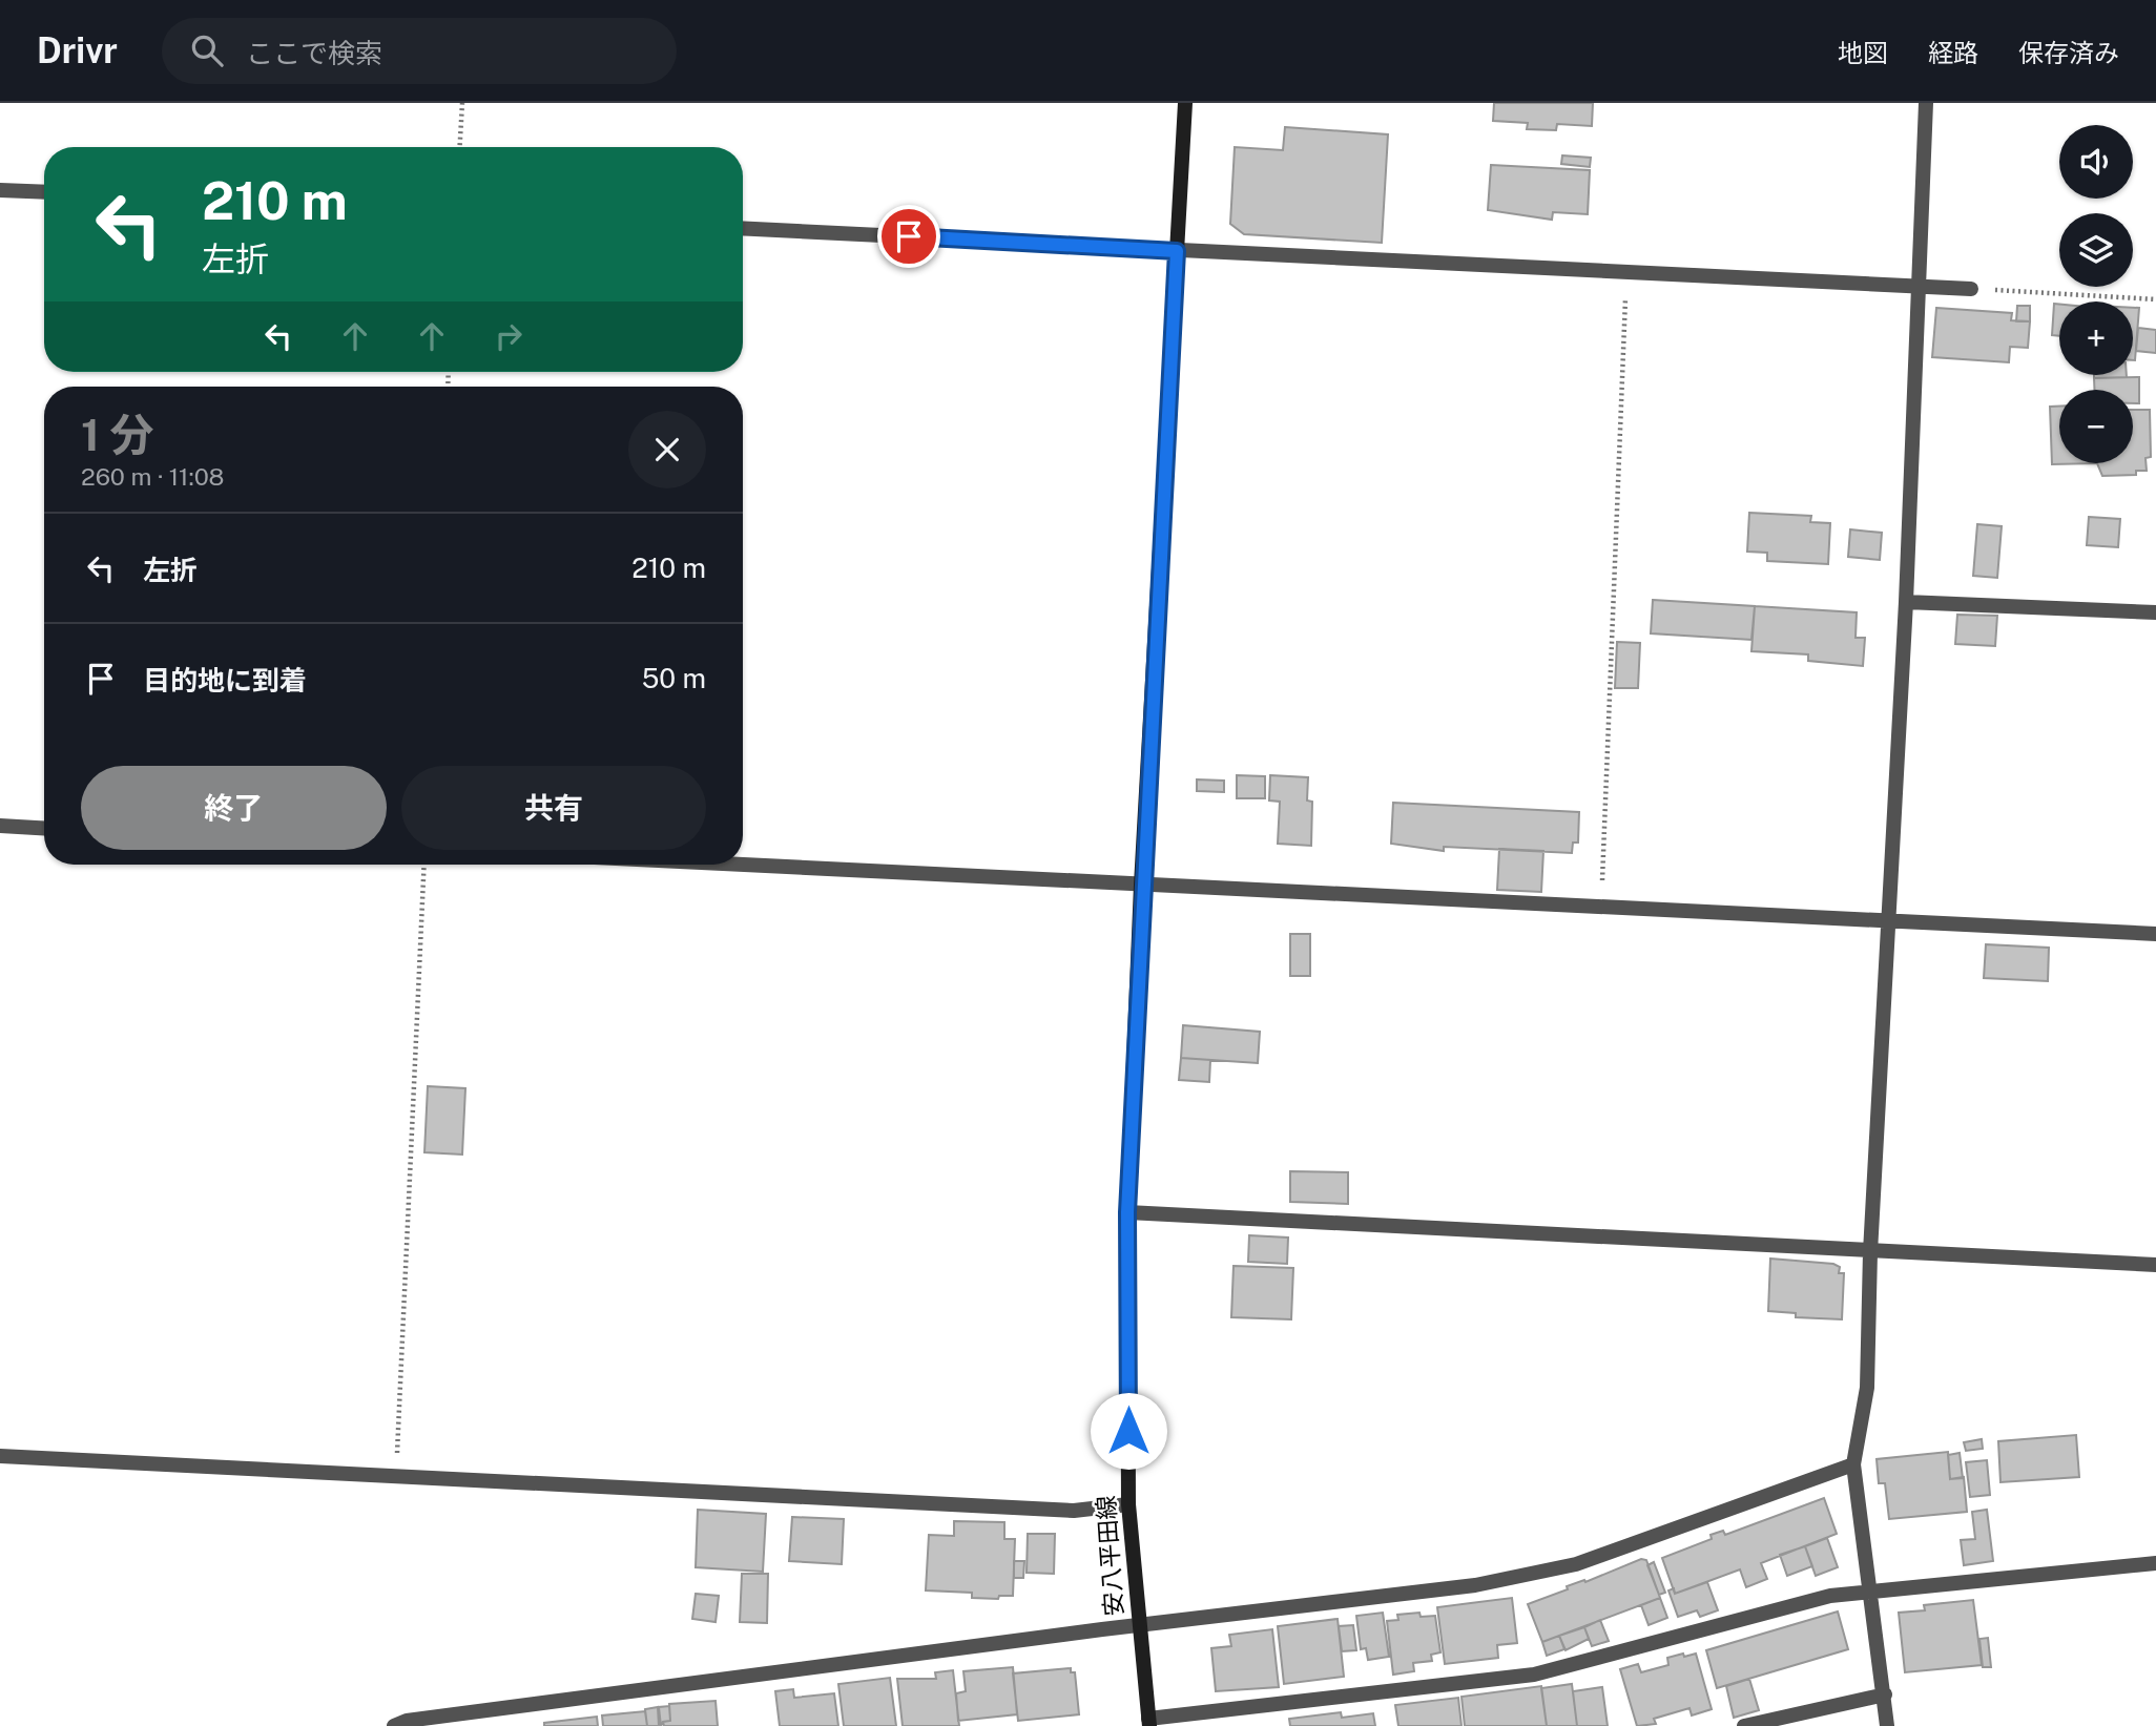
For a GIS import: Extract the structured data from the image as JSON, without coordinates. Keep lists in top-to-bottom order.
{
  "streets": {
    "main road": ["安八平田線"]
  },
  "page": {
    "header": "Drivr",
    "search": "ここで検索",
    "nav": ["地図", "経路", "保存済み"],
    "map_buttons": ["+", "−"],
    "turn": ["210 m", "左折"],
    "heading": ["1 分", "260 m · 11:08"],
    "list": [
      {
        "name": "左折",
        "value": "210 m"
      },
      {
        "name": "目的地に到着",
        "value": "50 m"
      }
    ],
    "buttons": ["終了", "共有"]
  }
}
